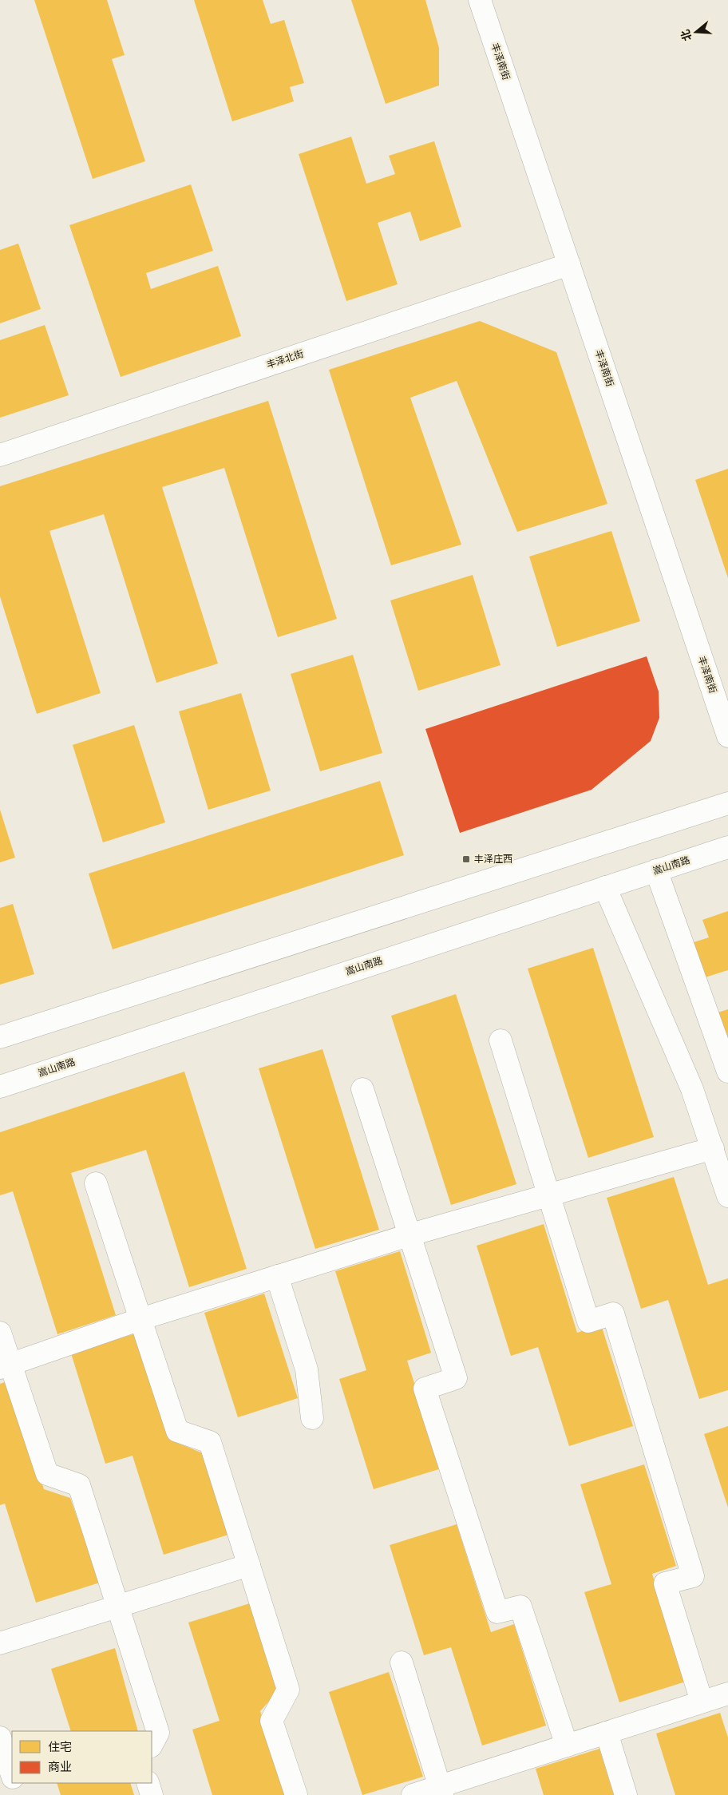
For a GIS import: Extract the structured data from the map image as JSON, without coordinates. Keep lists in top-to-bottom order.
{
  "streets": {
    "street": ["丰泽南街", "丰泽北街", "嵩山南路"]
  },
  "crossings": [
    ["丰泽南街", "丰泽北街"]
  ],
  "places": {
    "transit": ["丰泽庄西"]
  },
  "legend": ["住宅", "商业"],
  "north": "left"
}
